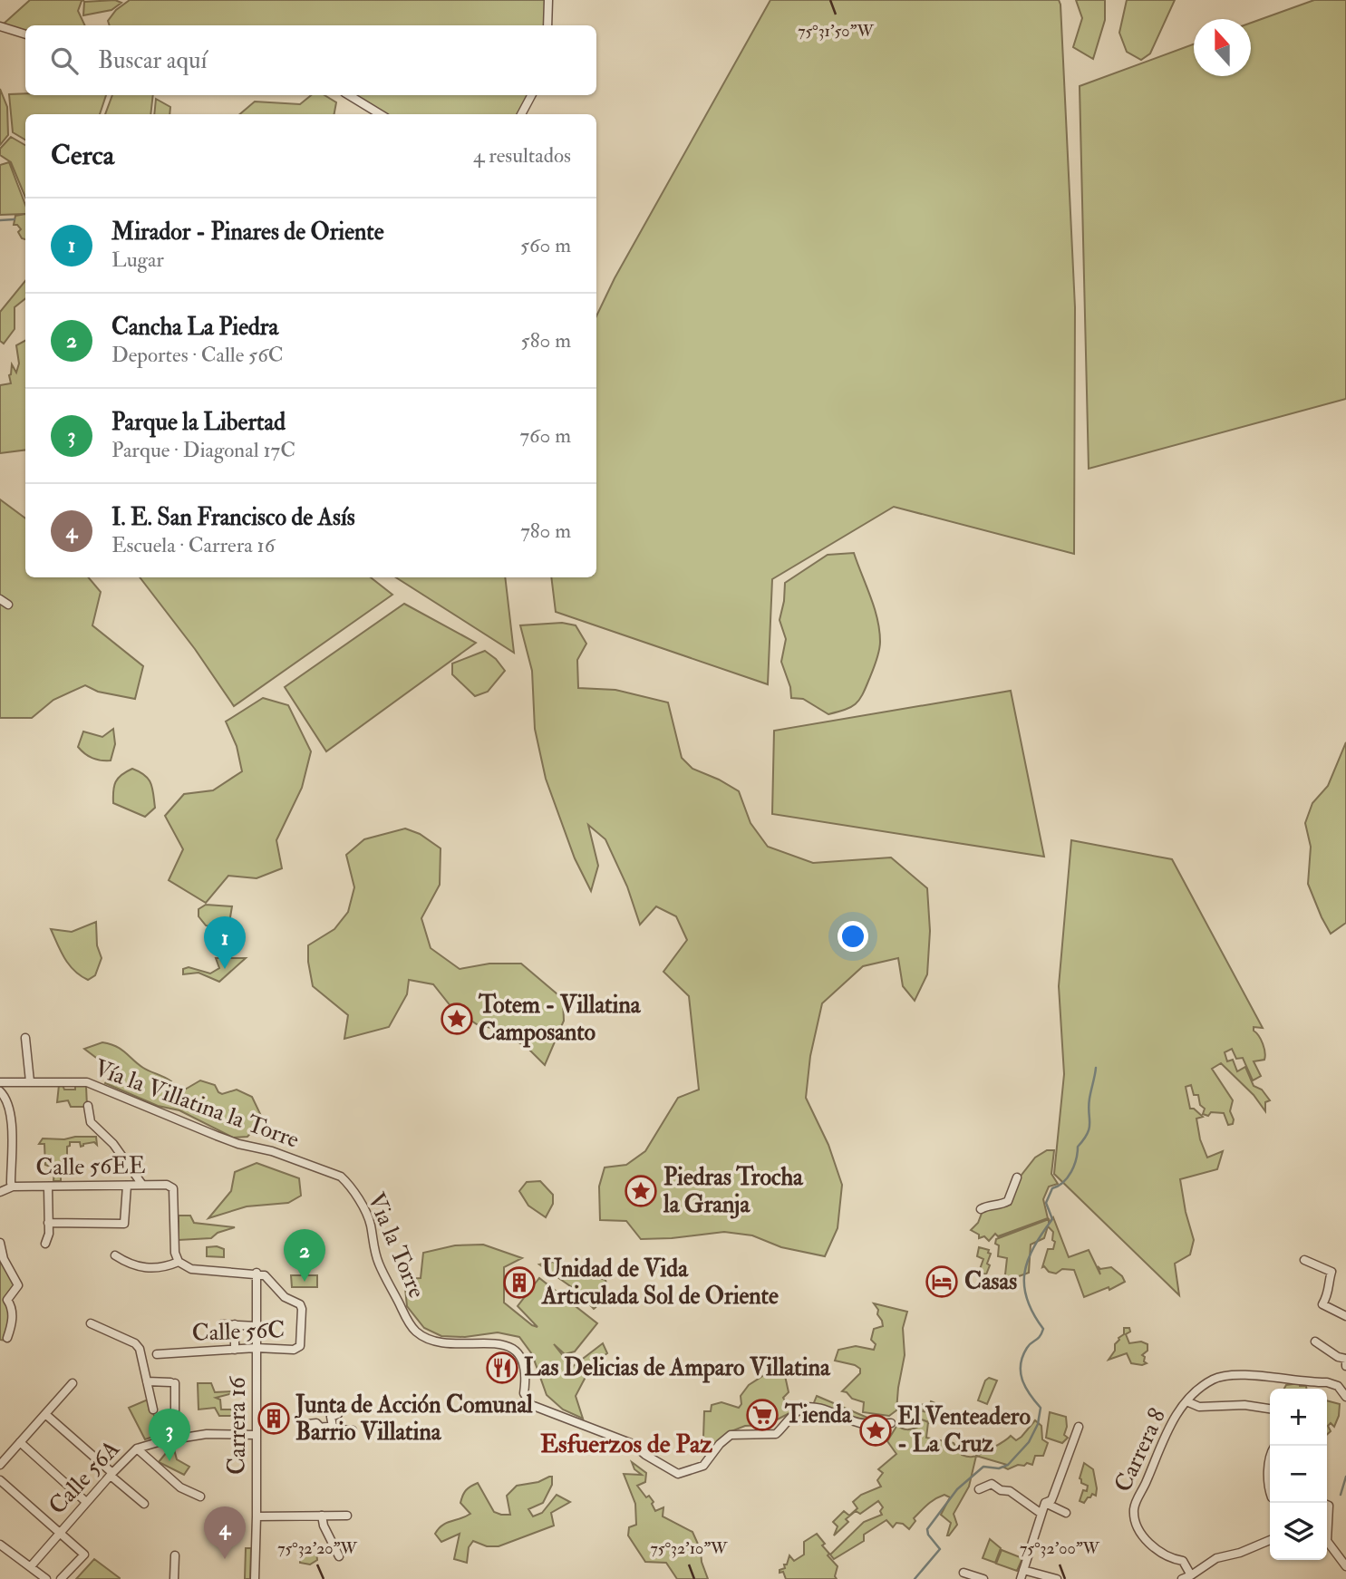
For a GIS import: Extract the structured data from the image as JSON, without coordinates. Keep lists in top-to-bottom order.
{
  "streets": {
    "street": [
      "Vía la Villatina la Torre",
      "Calle 56EE",
      "Via la Torre",
      "Calle 56C",
      "Carrera 16",
      "Carrera 8",
      "Calle 56A"
    ]
  },
  "crossings": [
    ["Vía la Villatina la Torre", "Via la Torre"],
    ["Calle 56C", "Carrera 16"],
    ["Carrera 16", "Calle 56A"]
  ],
  "districts": ["Esfuerzos de Paz"],
  "places": {
    "place": ["Totem - Villatina Camposanto", "Piedras Trocha la Granja", "El Venteadero - La Cruz"],
    "hotel": ["Casas"],
    "building": ["Unidad de Vida Articulada Sol de Oriente", "Junta de Acción Comunal Barrio Villatina"],
    "restaurant": ["Las Delicias de Amparo Villatina"],
    "supermarket": ["Tienda"]
  },
  "north": "top",
  "page": {
    "search": "Buscar aquí",
    "heading": ["Cerca", "4 resultados"],
    "list": [
      {
        "mark": "1",
        "name": "Mirador - Pinares de Oriente",
        "note": "Lugar",
        "value": "560 m"
      },
      {
        "mark": "2",
        "name": "Cancha La Piedra",
        "note": "Deportes · Calle 56C",
        "value": "580 m"
      },
      {
        "mark": "3",
        "name": "Parque la Libertad",
        "note": "Parque · Diagonal 17C",
        "value": "760 m"
      },
      {
        "mark": "4",
        "name": "I. E. San Francisco de Asís",
        "note": "Escuela · Carrera 16",
        "value": "780 m"
      }
    ],
    "pins": [
      "1",
      "2",
      "3",
      "4"
    ],
    "map_buttons": ["+", "−"]
  },
  "coordinates": [
    "75°31'50\"W",
    "75°32'20\"W",
    "75°32'10\"W",
    "75°32'00\"W"
  ]
}
